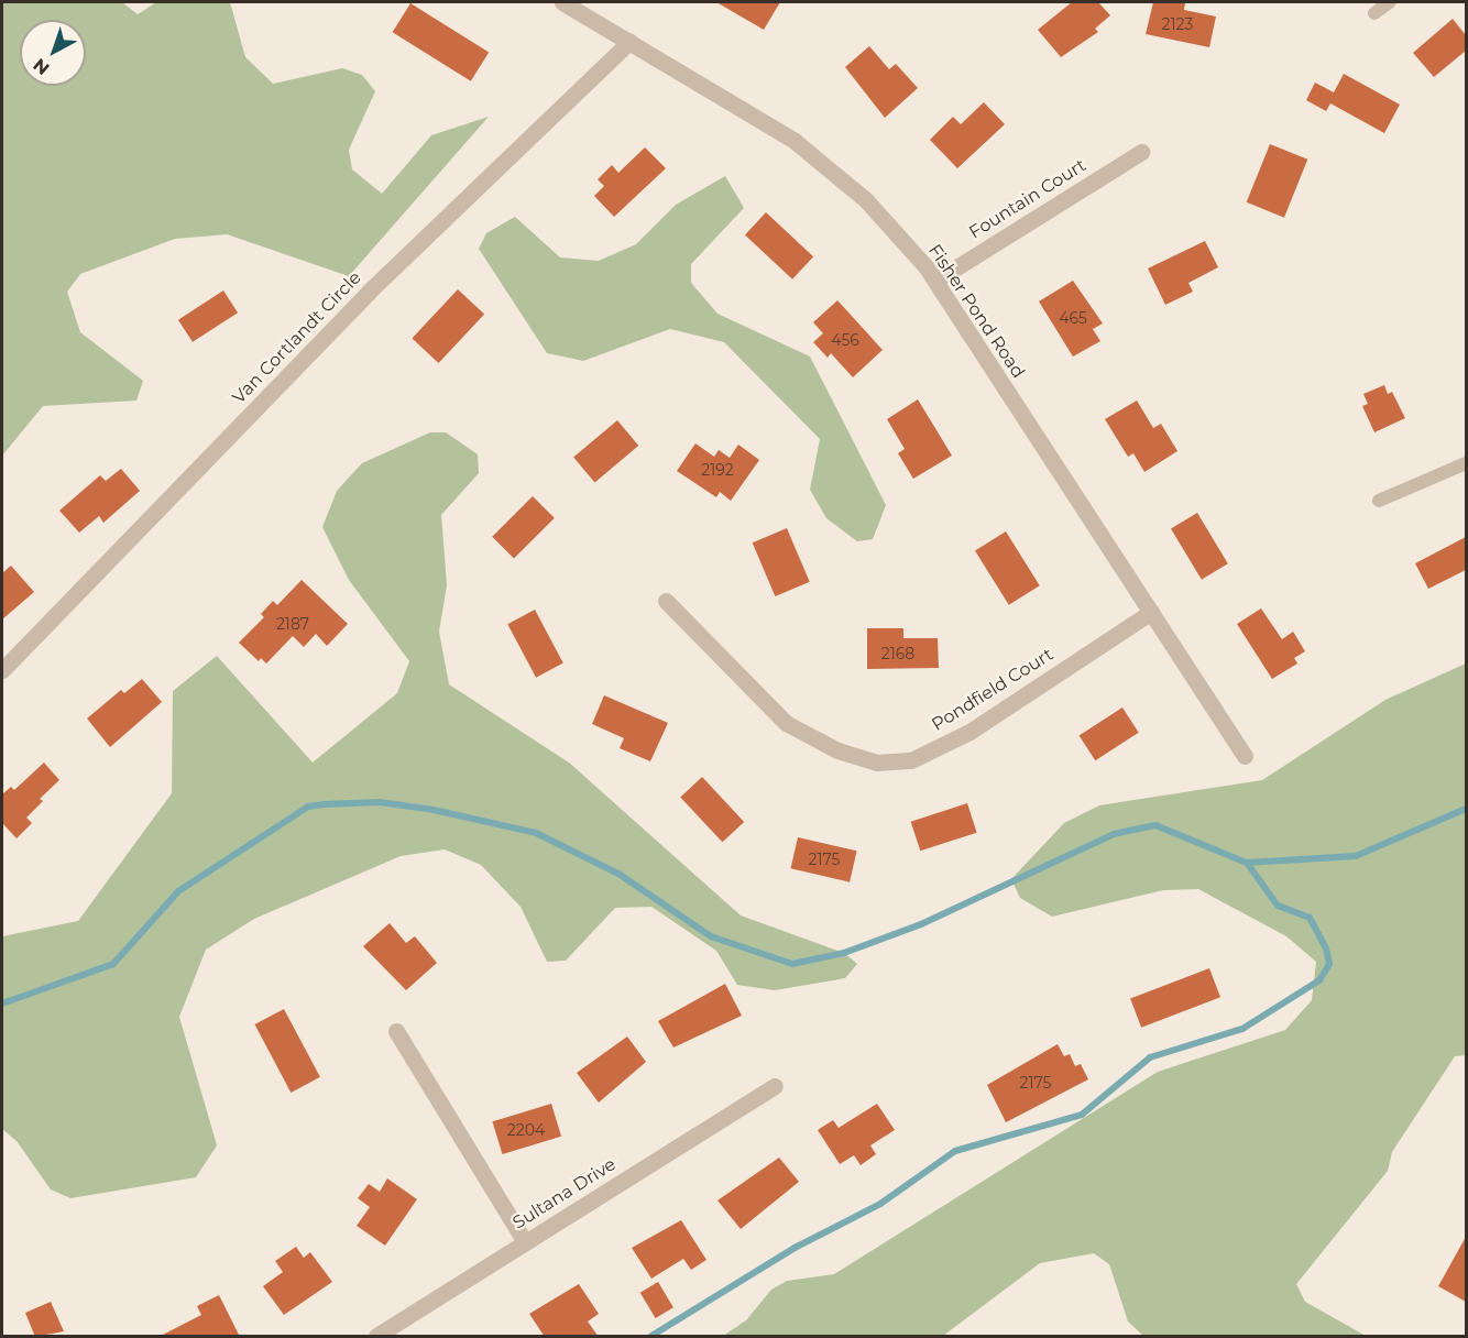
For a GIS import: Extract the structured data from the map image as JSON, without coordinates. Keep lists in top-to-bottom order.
{
  "streets": {
    "street": [
      "Fountain Court",
      "Fisher Pond Road",
      "Van Cortlandt Circle",
      "Pondfield Court",
      "Sultana Drive"
    ]
  },
  "crossings": [
    ["Fountain Court", "Fisher Pond Road"],
    ["Fisher Pond Road", "Van Cortlandt Circle"],
    ["Fisher Pond Road", "Pondfield Court"]
  ],
  "house_numbers": [
    "2123",
    "465",
    "456",
    "2192",
    "2187",
    "2168",
    "2175",
    "2175",
    "2204"
  ],
  "north": "bottom left"
}
